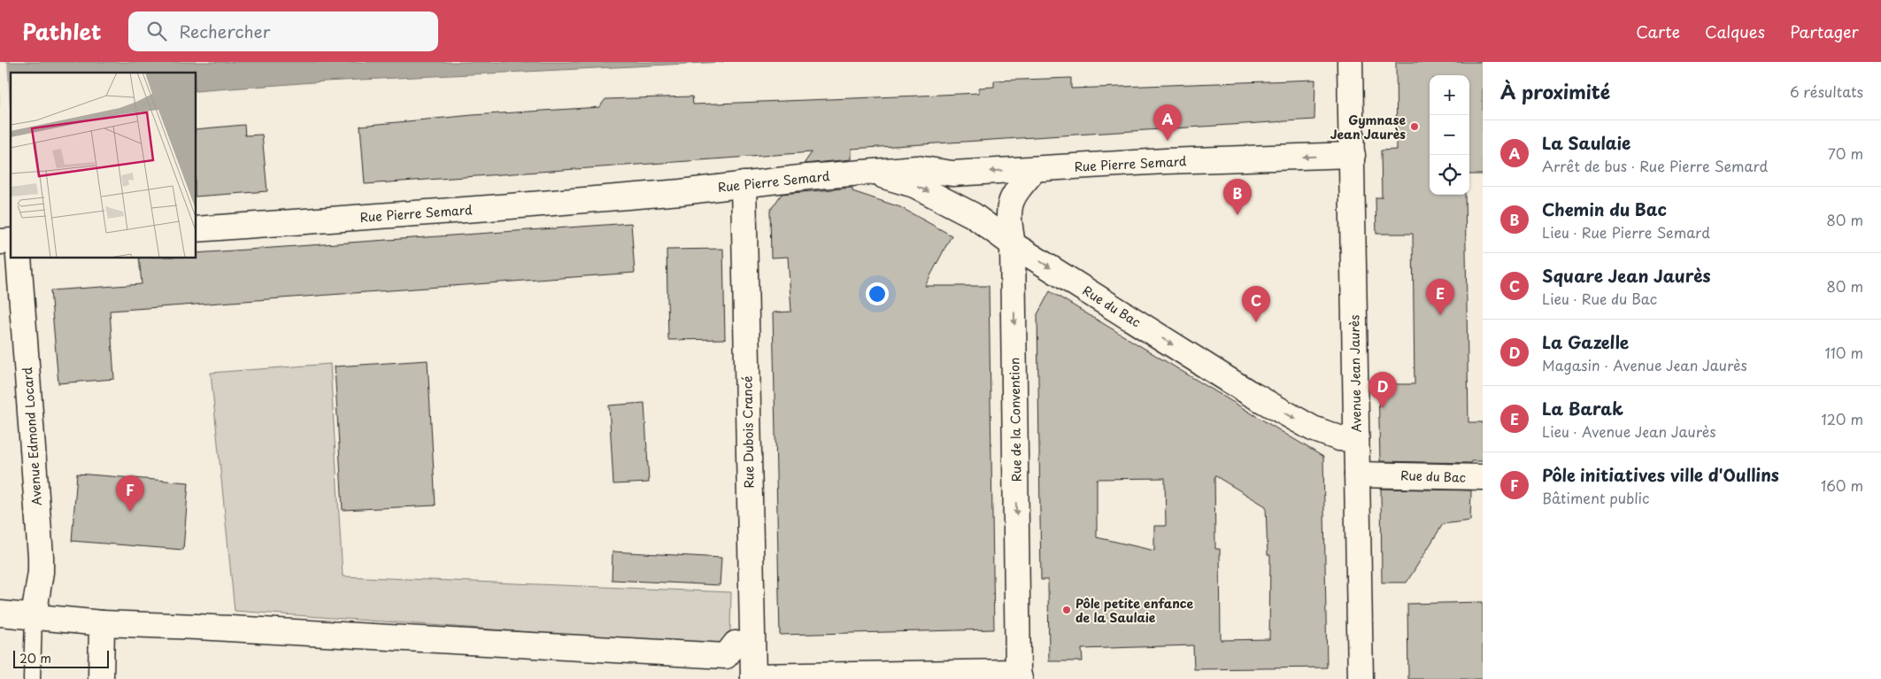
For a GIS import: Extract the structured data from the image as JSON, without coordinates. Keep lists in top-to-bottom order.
{
  "streets": {
    "street": [
      "Rue Pierre Semard",
      "Rue du Bac",
      "Avenue Jean Jaurès",
      "Rue de la Convention",
      "Rue Dubois Crancé",
      "Avenue Edmond Locard"
    ]
  },
  "crossings": [
    ["Rue Pierre Semard", "Rue du Bac"],
    ["Rue Pierre Semard", "Avenue Jean Jaurès"],
    ["Rue Pierre Semard", "Rue de la Convention"],
    ["Rue Pierre Semard", "Rue Dubois Crancé"],
    ["Rue du Bac", "Avenue Jean Jaurès"],
    ["Rue du Bac", "Rue de la Convention"]
  ],
  "one_way": ["Rue Pierre Semard", "Rue du Bac", "Rue de la Convention"],
  "places": ["Gymnase Jean Jaurès", "Pôle petite enfance de la Saulaie"],
  "scale_bar": "20 m",
  "page": {
    "header": "Pathlet",
    "search": "Rechercher",
    "nav": ["Carte", "Calques", "Partager"],
    "heading": ["À proximité", "6 résultats"],
    "map_buttons": ["+", "−"],
    "pins": [
      "A",
      "B",
      "E",
      "C",
      "D",
      "F"
    ],
    "list": [
      {
        "mark": "A",
        "name": "La Saulaie",
        "note": "Arrêt de bus · Rue Pierre Semard",
        "value": "70 m"
      },
      {
        "mark": "B",
        "name": "Chemin du Bac",
        "note": "Lieu · Rue Pierre Semard",
        "value": "80 m"
      },
      {
        "mark": "C",
        "name": "Square Jean Jaurès",
        "note": "Lieu · Rue du Bac",
        "value": "80 m"
      },
      {
        "mark": "D",
        "name": "La Gazelle",
        "note": "Magasin · Avenue Jean Jaurès",
        "value": "110 m"
      },
      {
        "mark": "E",
        "name": "La Barak",
        "note": "Lieu · Avenue Jean Jaurès",
        "value": "120 m"
      },
      {
        "mark": "F",
        "name": "Pôle initiatives ville d'Oullins",
        "note": "Bâtiment public",
        "value": "160 m"
      }
    ],
    "scale": "20 m"
  }
}
